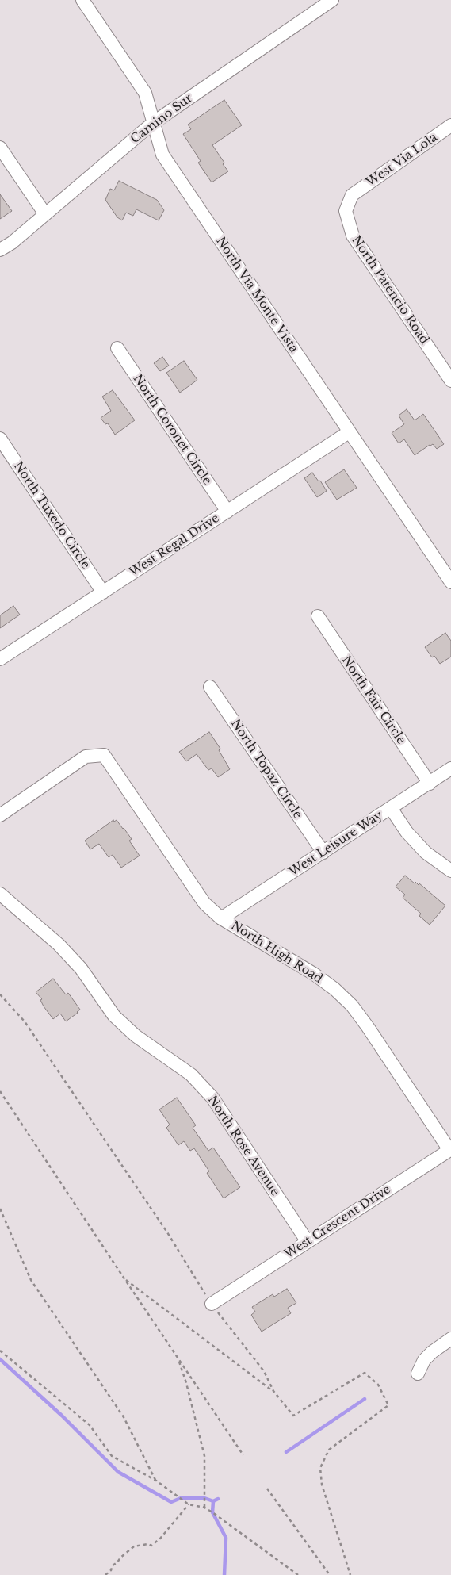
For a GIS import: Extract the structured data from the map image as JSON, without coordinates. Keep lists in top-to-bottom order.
{
  "streets": {
    "street": [
      "Camino Sur",
      "West Via Lola",
      "North Patencio Road",
      "North Via Monte Vista",
      "North Coronet Circle",
      "North Tuxedo Circle",
      "West Regal Drive",
      "North Fair Circle",
      "North Topaz Circle",
      "West Leisure Way",
      "North High Road",
      "North Rose Avenue",
      "West Crescent Drive"
    ]
  },
  "crossings": [
    ["Camino Sur", "North Via Monte Vista"],
    ["West Via Lola", "North Patencio Road"],
    ["North Via Monte Vista", "West Regal Drive"],
    ["North Coronet Circle", "West Regal Drive"],
    ["North Tuxedo Circle", "West Regal Drive"],
    ["North Fair Circle", "West Leisure Way"],
    ["North Topaz Circle", "West Leisure Way"],
    ["West Leisure Way", "North High Road"],
    ["North High Road", "West Crescent Drive"],
    ["North Rose Avenue", "West Crescent Drive"]
  ]
}
